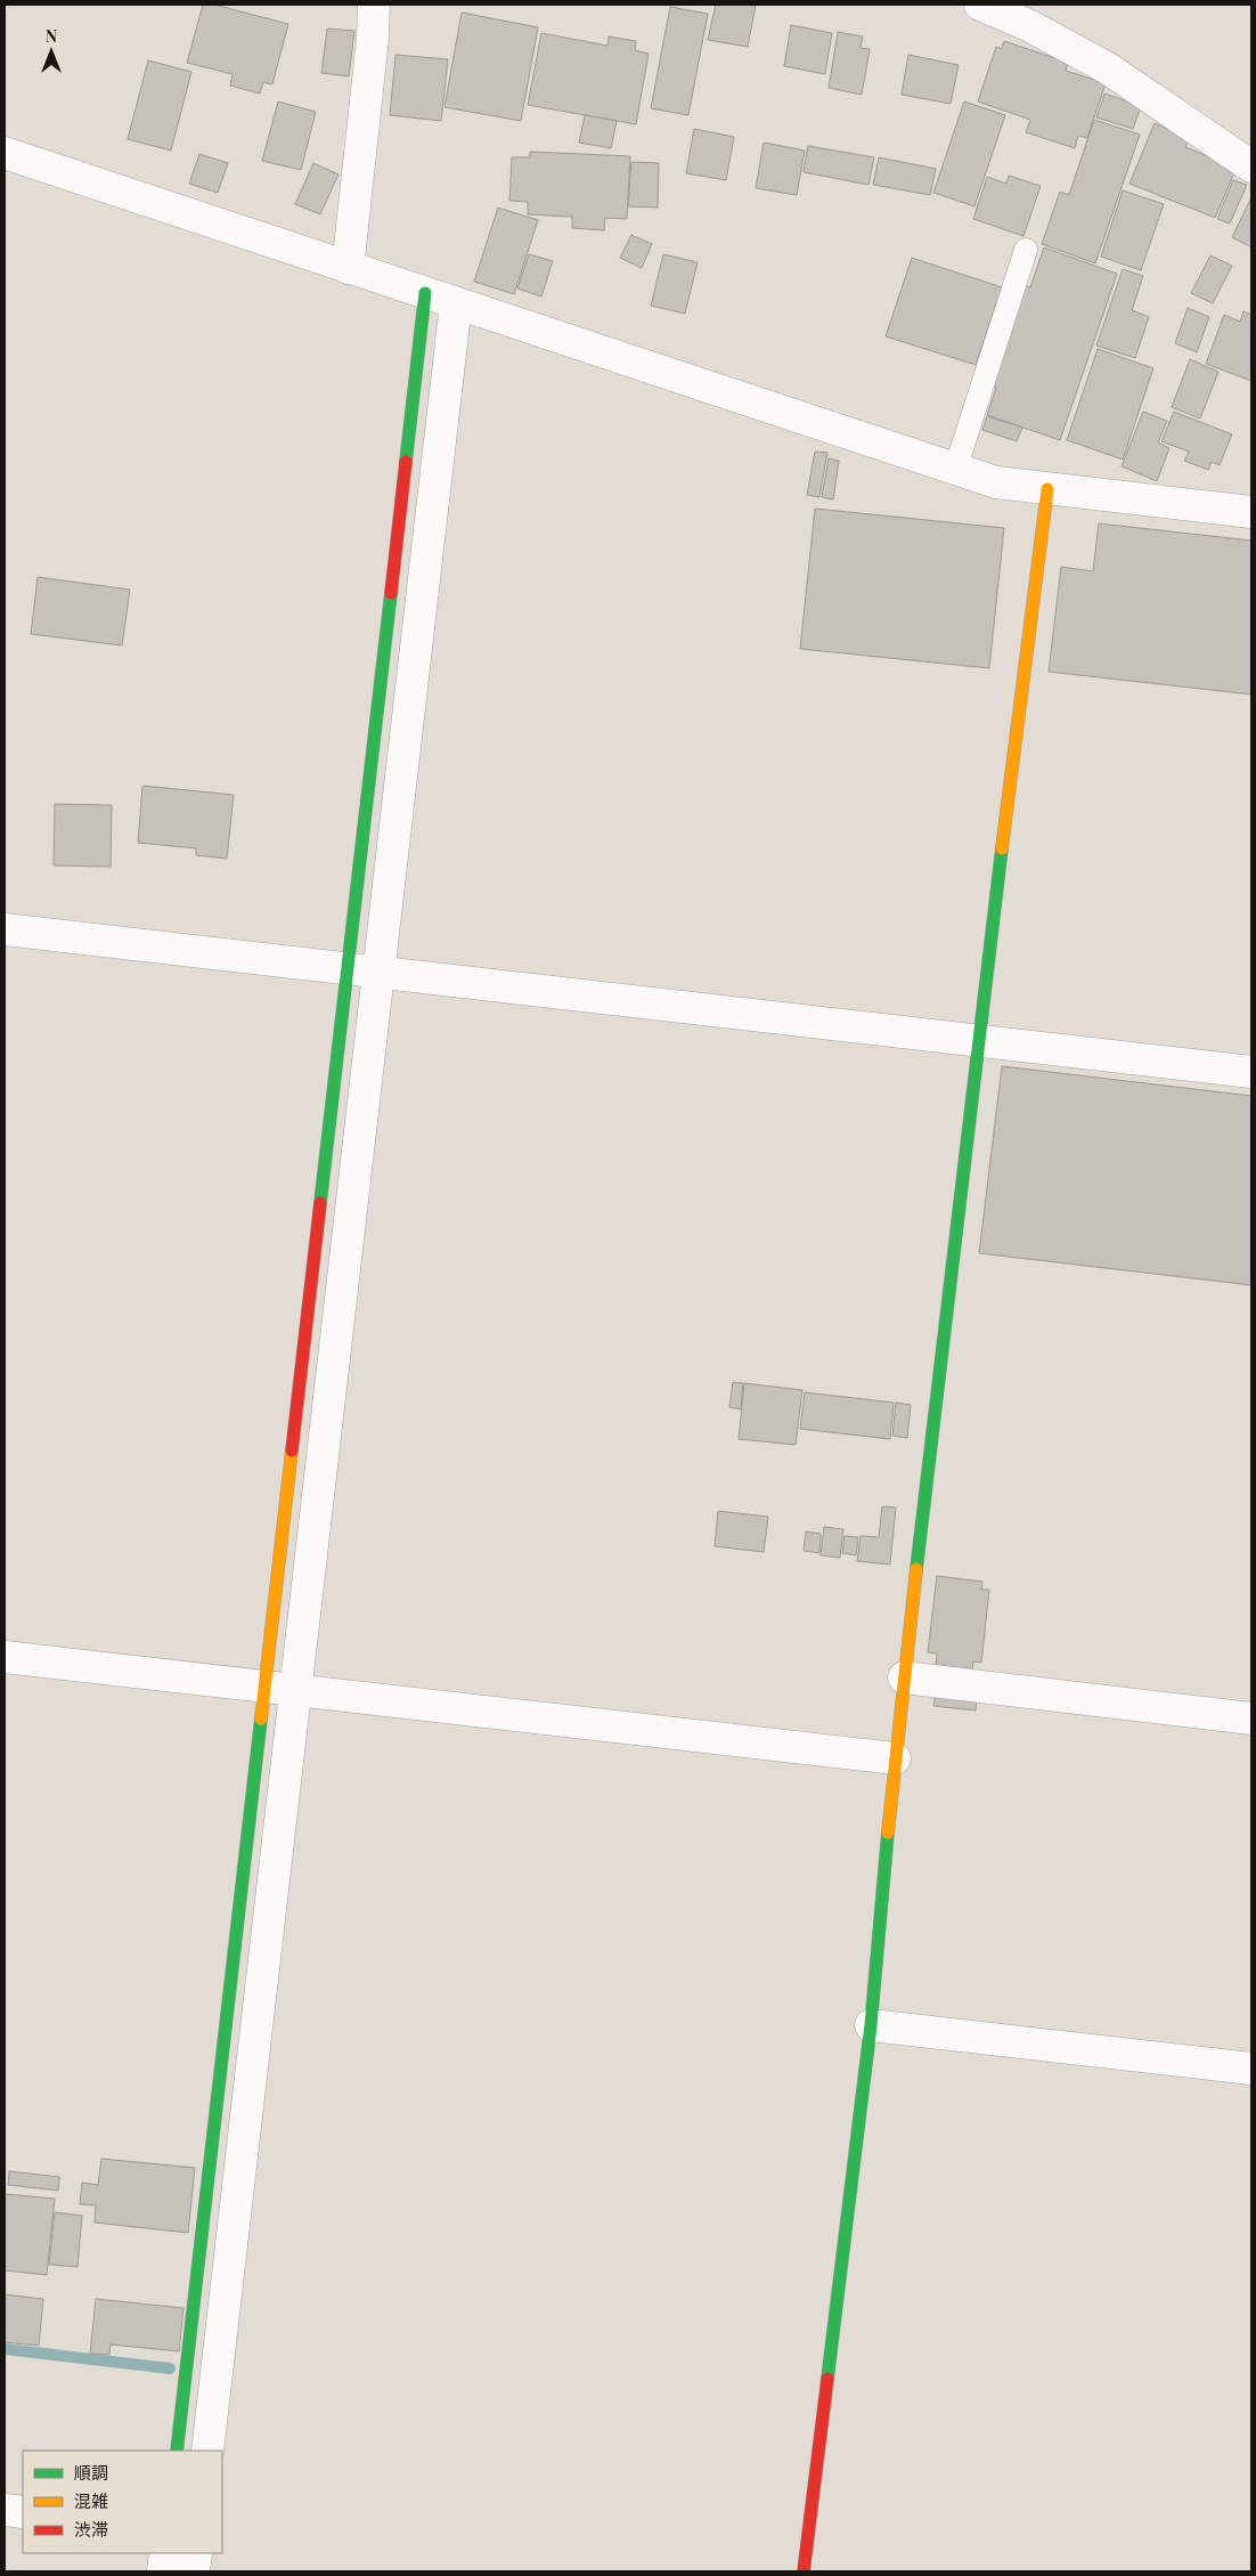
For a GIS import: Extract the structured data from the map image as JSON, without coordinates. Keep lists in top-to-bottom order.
{
  "legend": ["順調", "混雑", "渋滞"],
  "north": "top"
}
